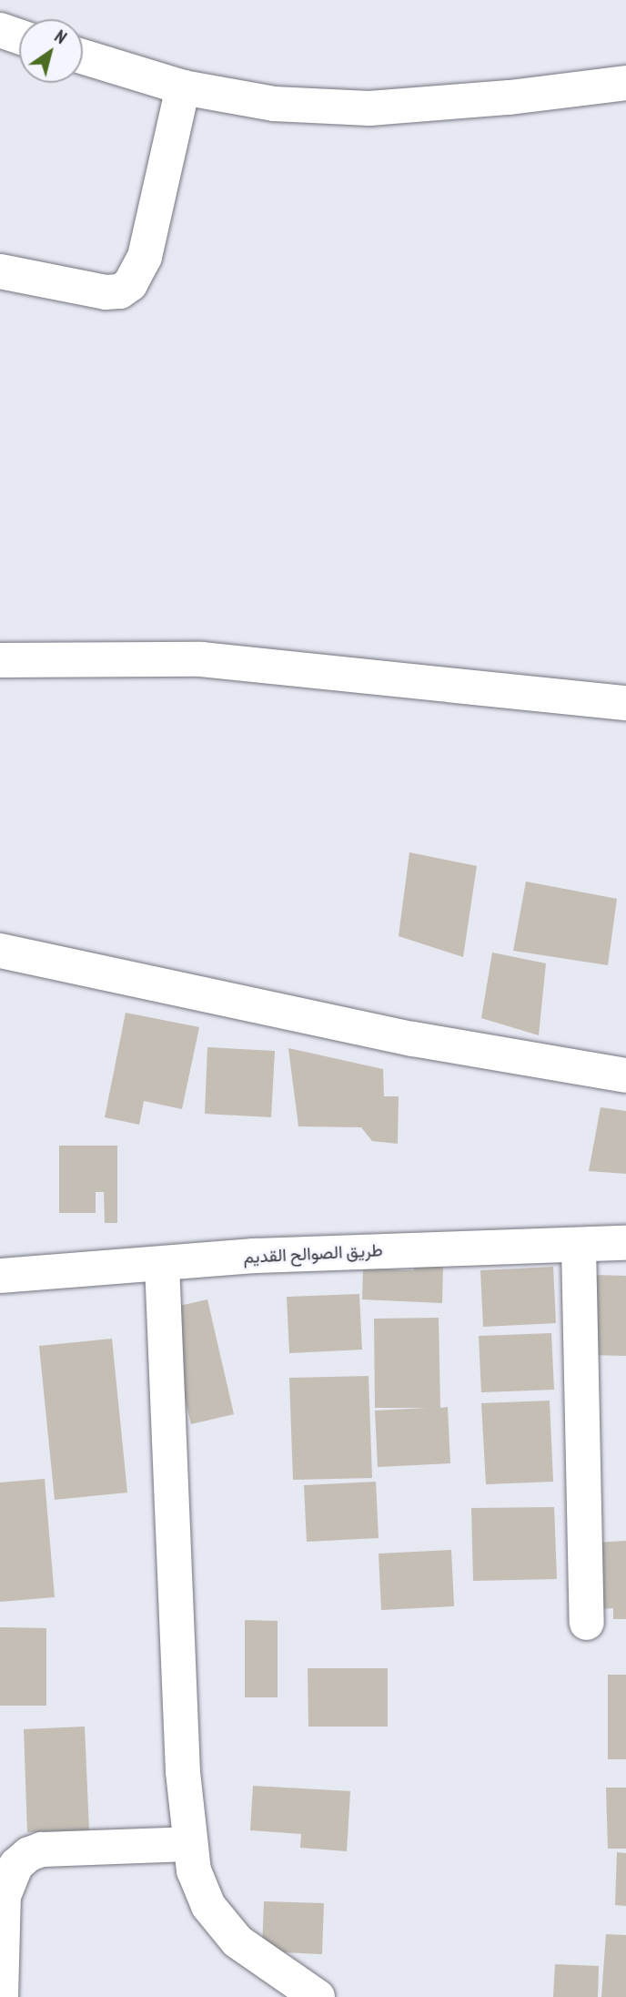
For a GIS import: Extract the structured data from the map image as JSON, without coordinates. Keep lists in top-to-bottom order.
{
  "streets": {
    "street": ["طريق الصوالح القديم"]
  },
  "north": "top right"
}
